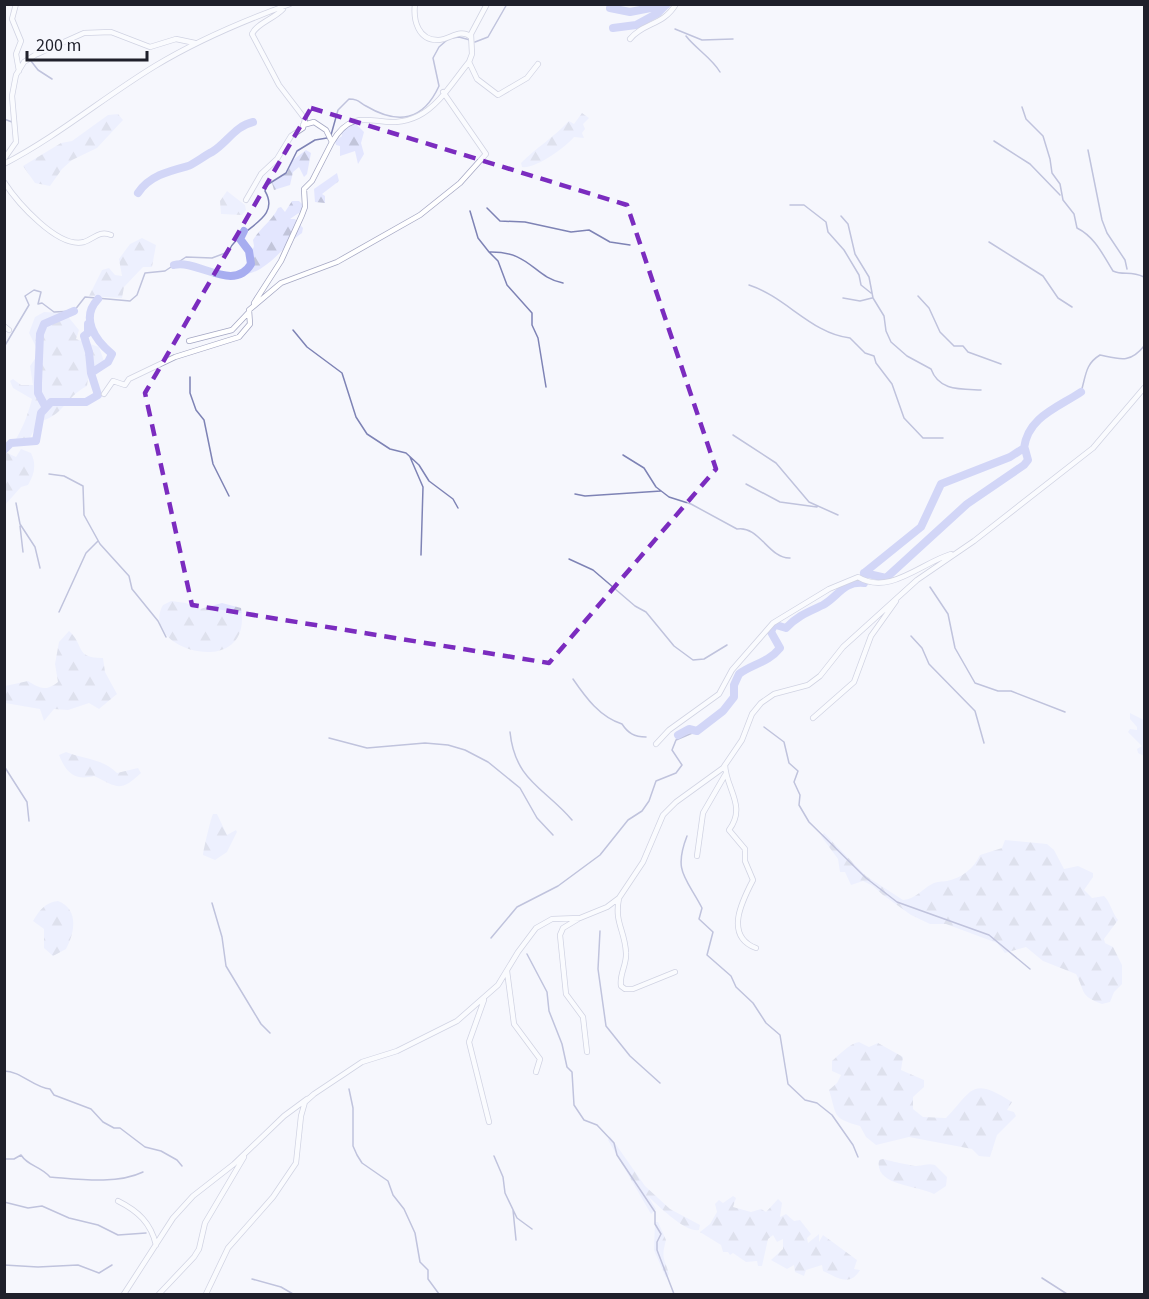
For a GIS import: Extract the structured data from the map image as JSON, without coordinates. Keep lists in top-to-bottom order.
{
  "scale_bar": "200 m"
}
